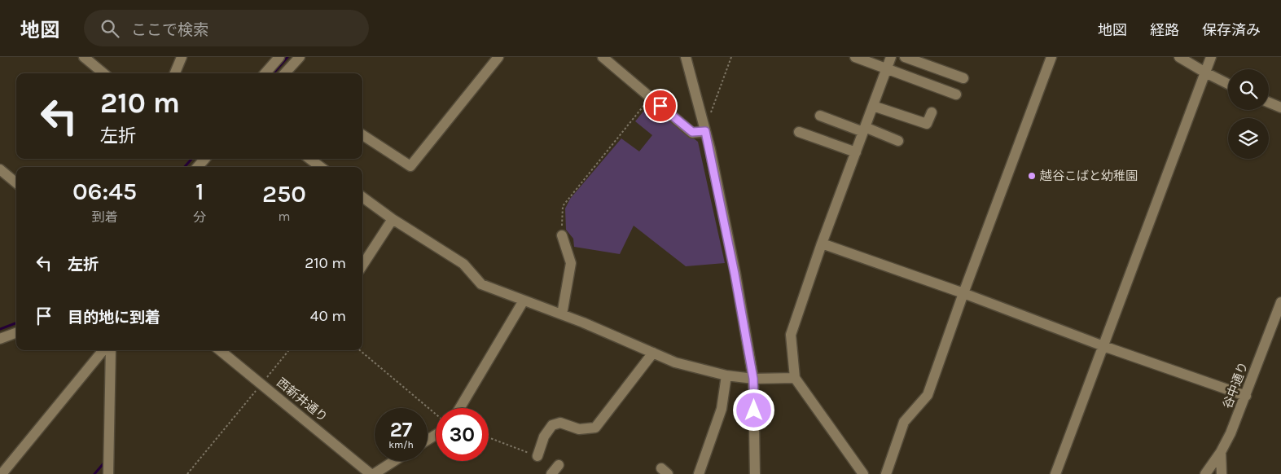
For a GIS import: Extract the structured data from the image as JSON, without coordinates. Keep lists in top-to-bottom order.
{
  "streets": {
    "street": ["谷中通り", "西新井通り"]
  },
  "places": ["越谷こばと幼稚園"],
  "page": {
    "header": "地図",
    "search": "ここで検索",
    "nav": ["地図", "経路", "保存済み"],
    "turn": ["210 m", "左折"],
    "eta": [
      "06:45",
      "到着",
      "1",
      "分",
      "250",
      "m"
    ],
    "list": [
      {
        "name": "左折",
        "value": "210 m"
      },
      {
        "name": "目的地に到着",
        "value": "40 m"
      }
    ],
    "speed": "27 km/h",
    "limit": "30"
  }
}
